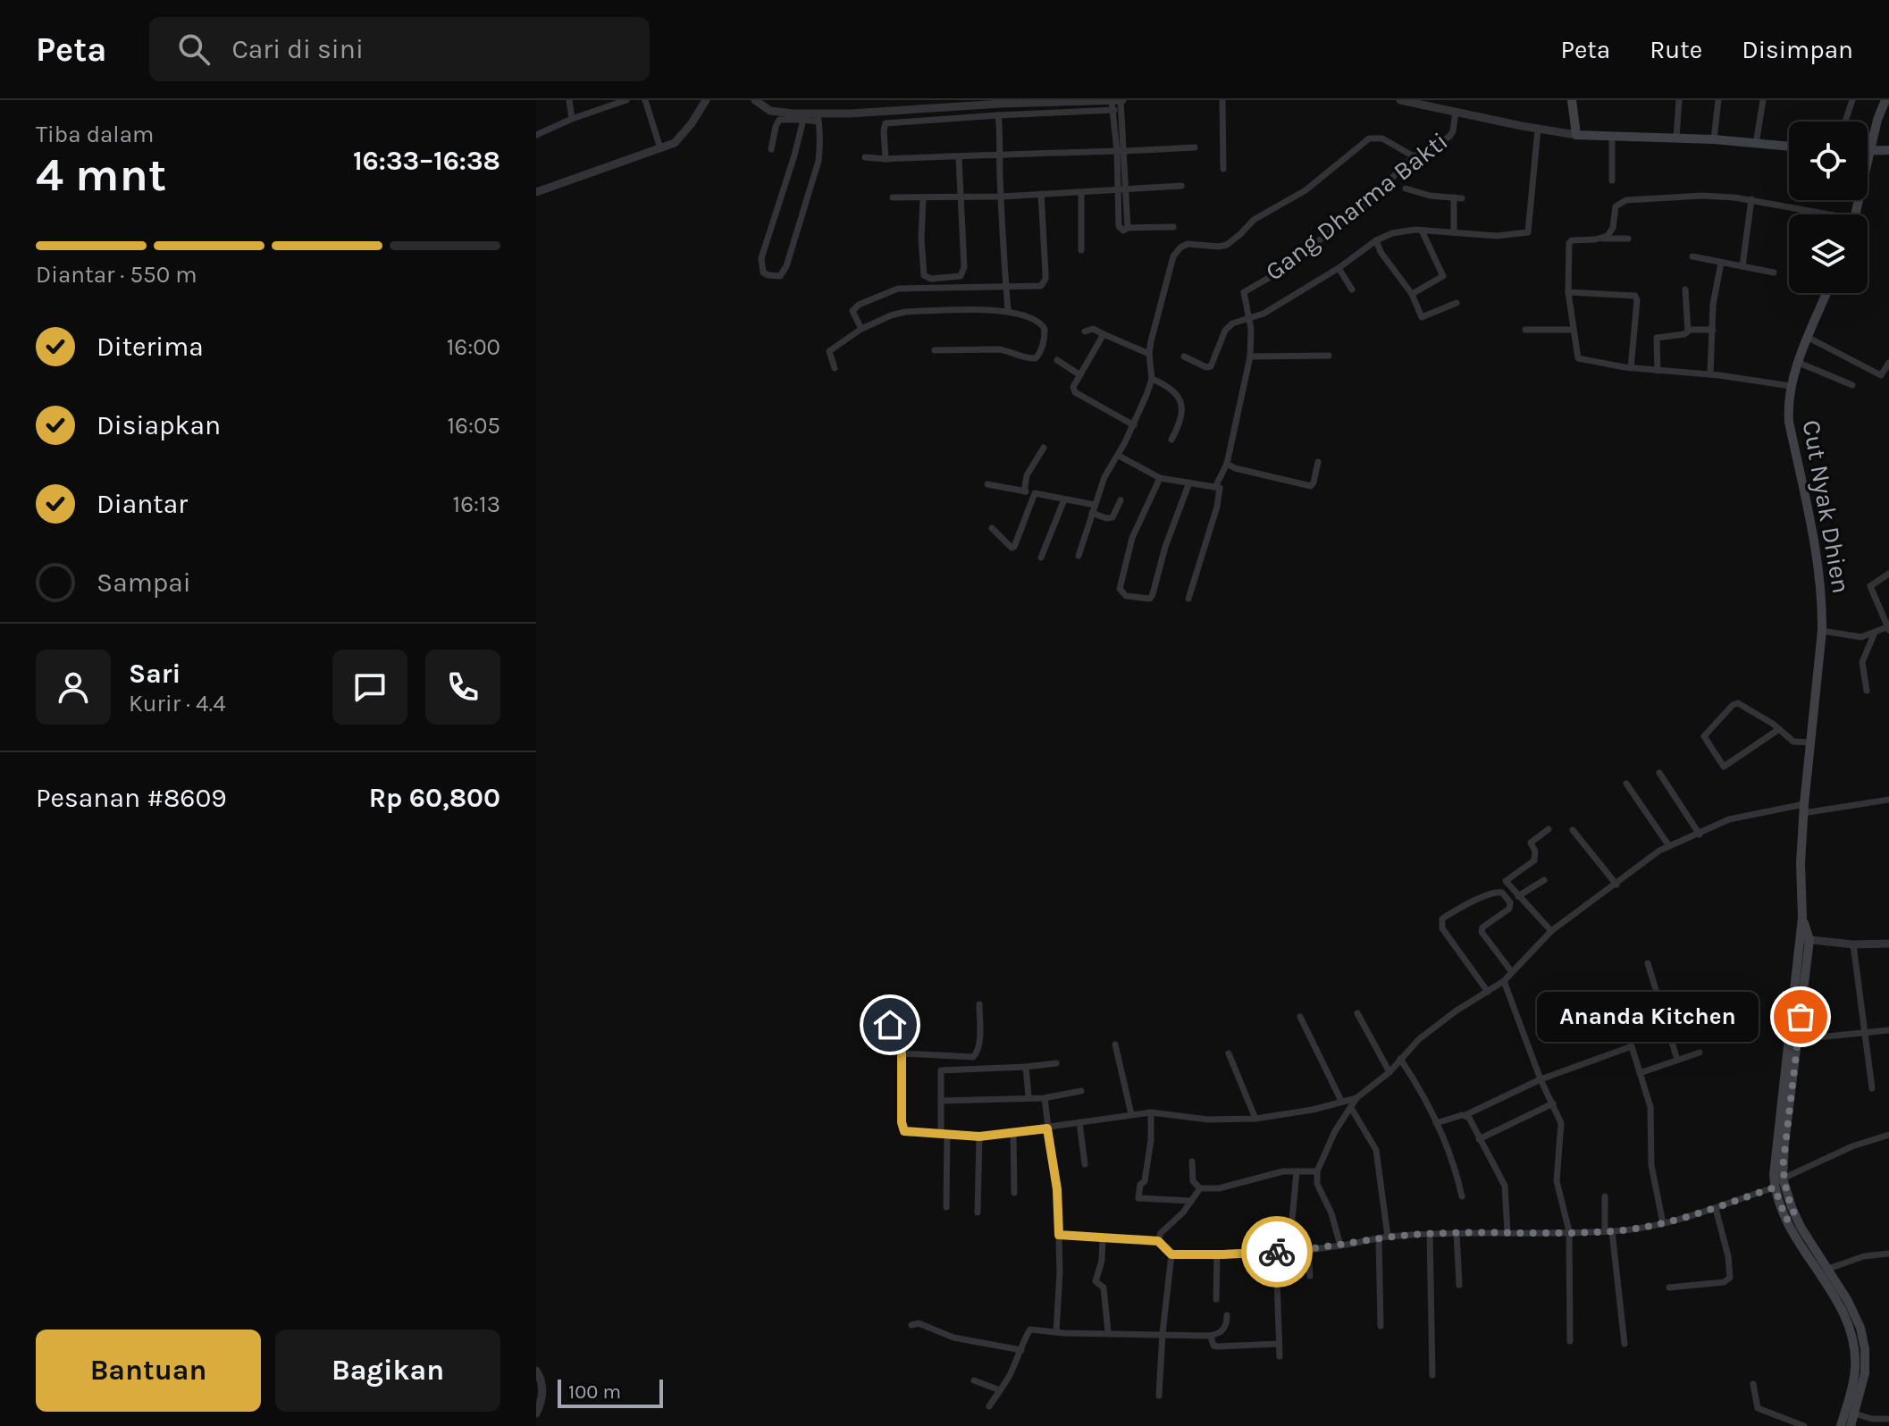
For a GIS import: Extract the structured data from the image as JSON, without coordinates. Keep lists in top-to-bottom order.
{
  "streets": {
    "main road": ["Cut Nyak Dhien"],
    "street": ["Gang Dharma Bakti"]
  },
  "places": ["Ananda Kitchen"],
  "scale_bar": "100 m",
  "page": {
    "header": "Peta",
    "search": "Cari di sini",
    "nav": ["Peta", "Rute", "Disimpan"],
    "heading": ["4 mnt", "Tiba dalam", "16:33–16:38"],
    "panel": [
      "Sari",
      "Kurir · 4.4",
      "Pesanan #8609",
      "Rp 60,800"
    ],
    "bar": "Diantar · 550 m",
    "list": [
      ["Diterima", "16:00"],
      ["Disiapkan", "16:05"],
      ["Diantar", "16:13"],
      "Sampai"
    ],
    "bubble": "Ananda Kitchen",
    "buttons": ["Bantuan", "Bagikan"],
    "scale": "100 m"
  }
}
